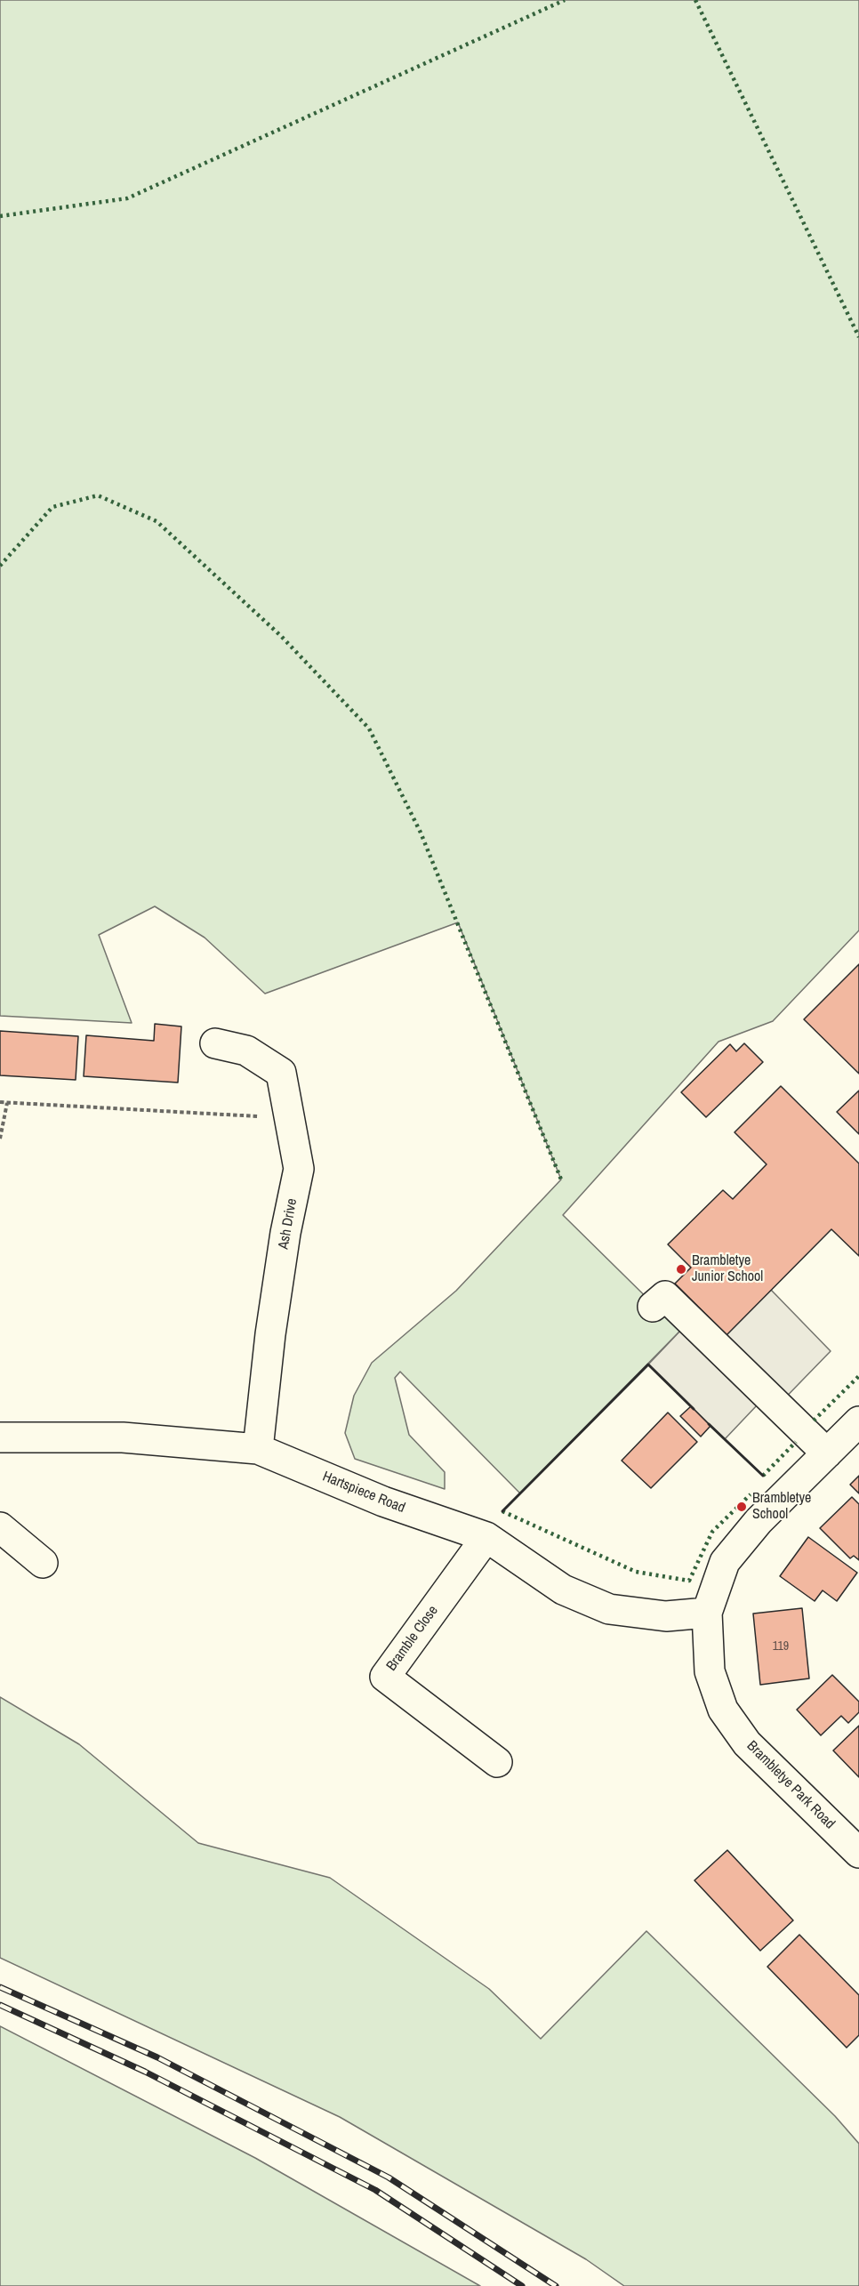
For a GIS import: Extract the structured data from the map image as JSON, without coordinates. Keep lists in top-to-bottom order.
{
  "streets": {
    "street": [
      "Ash Drive",
      "Hartspiece Road",
      "Bramble Close",
      "Brambletye Park Road"
    ]
  },
  "crossings": [
    ["Ash Drive", "Hartspiece Road"],
    ["Hartspiece Road", "Bramble Close"],
    ["Hartspiece Road", "Brambletye Park Road"]
  ],
  "places": ["Brambletye Junior School", "Brambletye School"],
  "house_numbers": ["119"]
}
